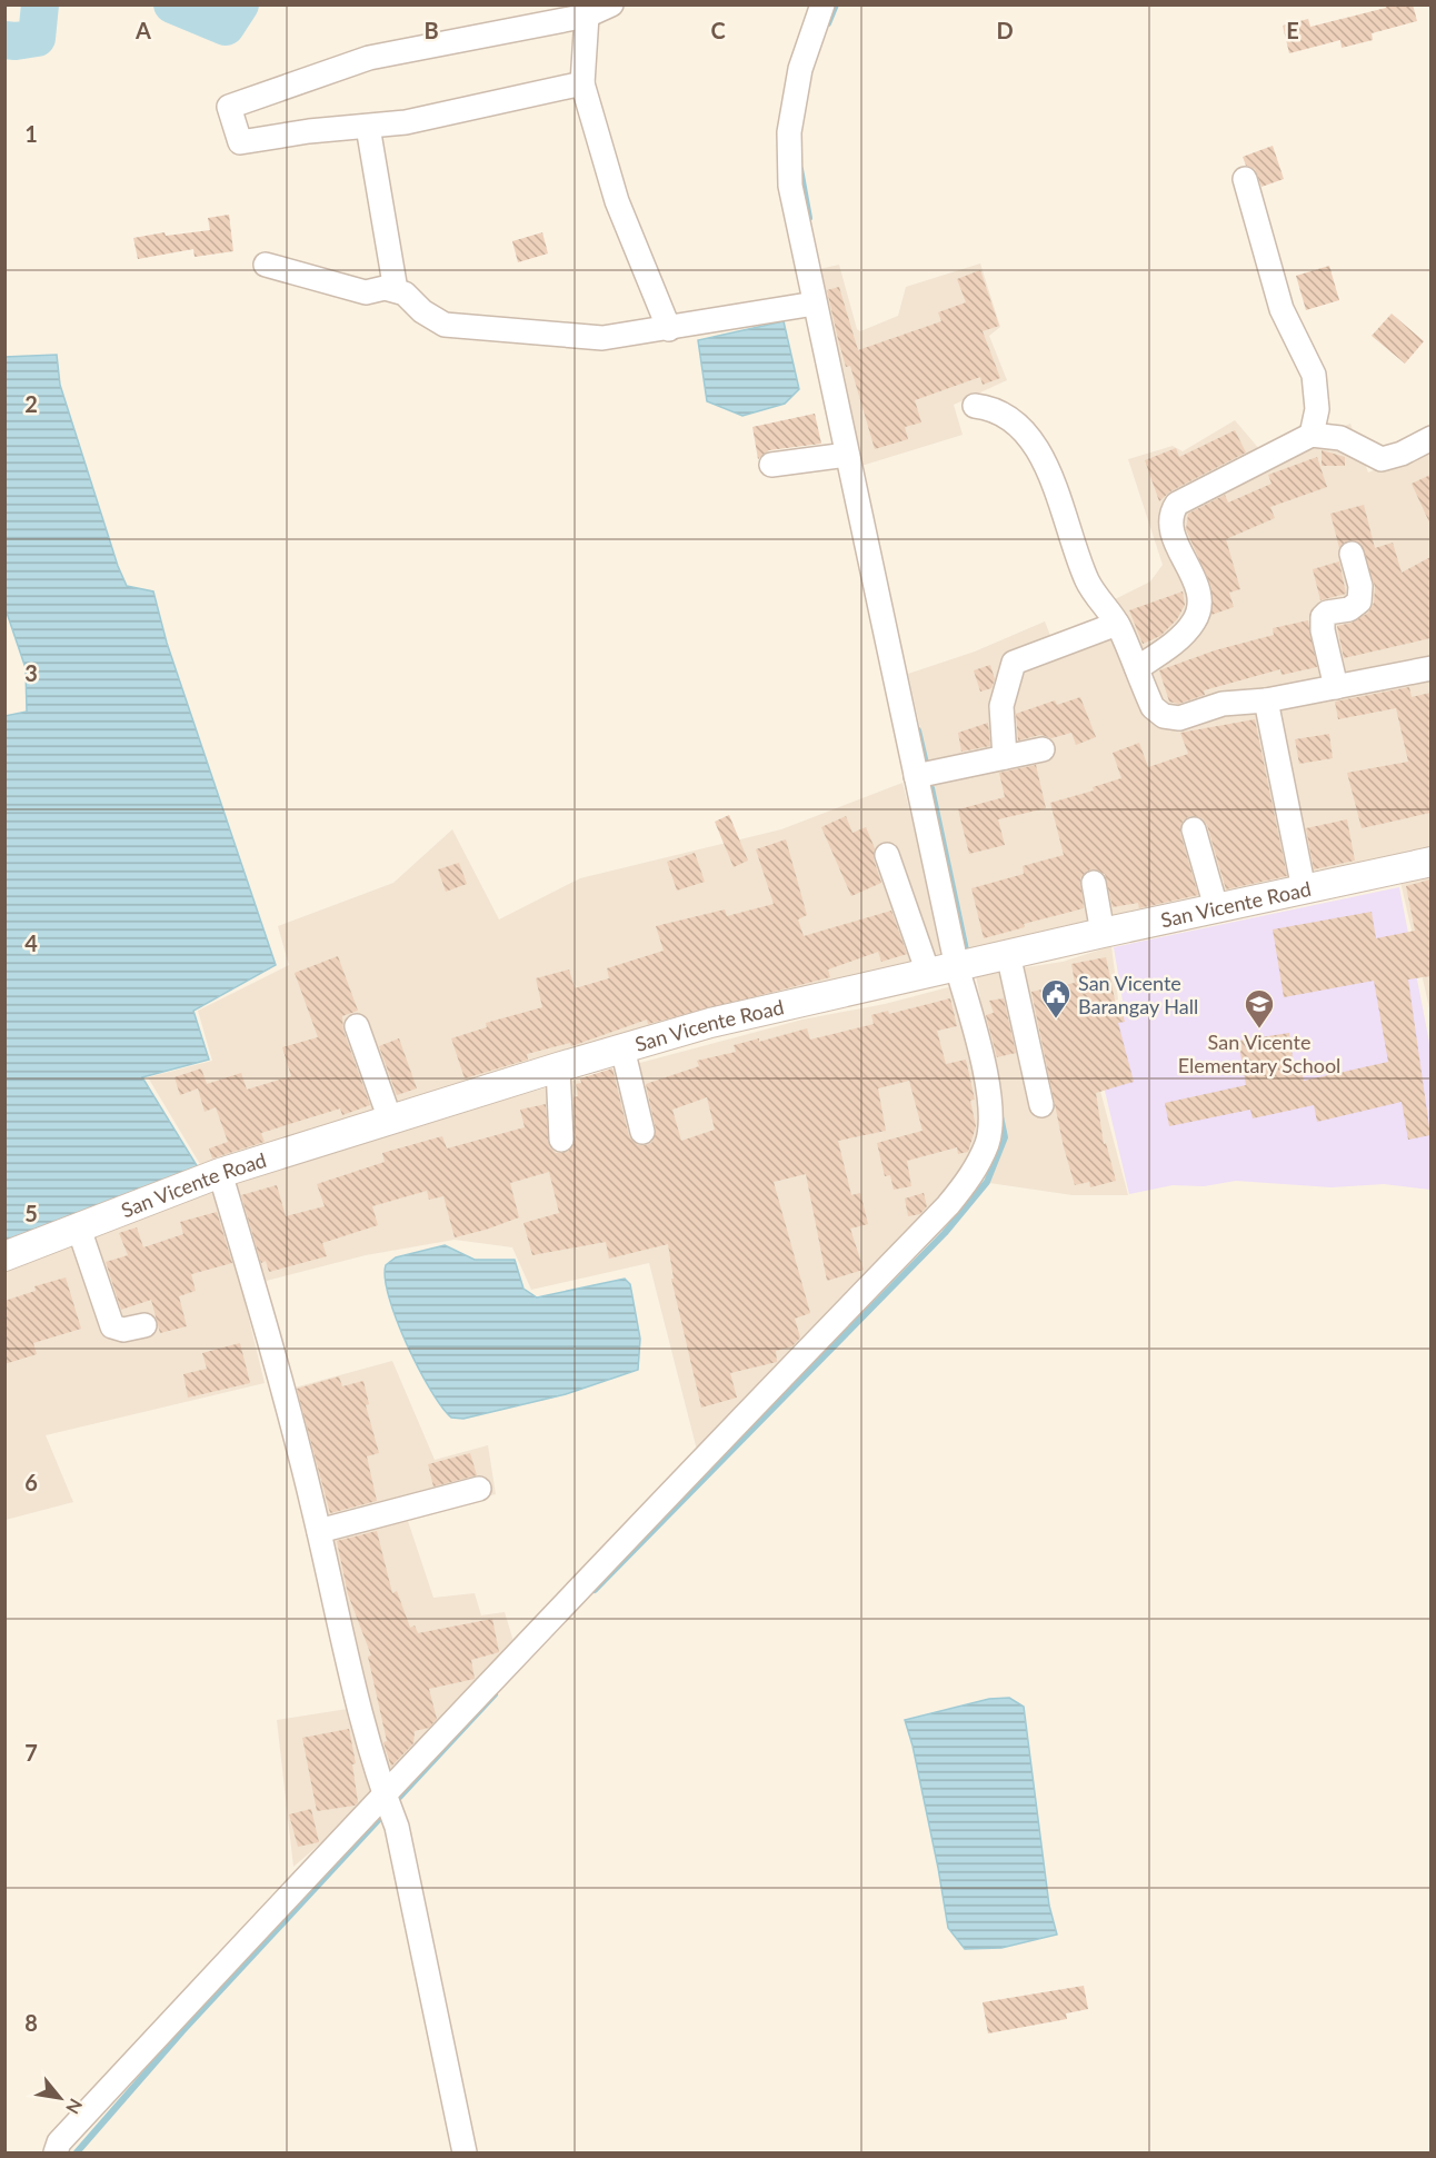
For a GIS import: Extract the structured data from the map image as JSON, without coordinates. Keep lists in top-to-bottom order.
{
  "streets": {
    "street": ["San Vicente Road"]
  },
  "places": {
    "public building": ["San Vicente Barangay Hall"],
    "school or university": ["San Vicente Elementary School"]
  },
  "north": "bottom right",
  "grid": {
    "columns": [
      "A",
      "B",
      "C",
      "D",
      "E"
    ],
    "rows": [
      "1",
      "2",
      "3",
      "4",
      "5",
      "6",
      "7",
      "8"
    ]
  }
}
